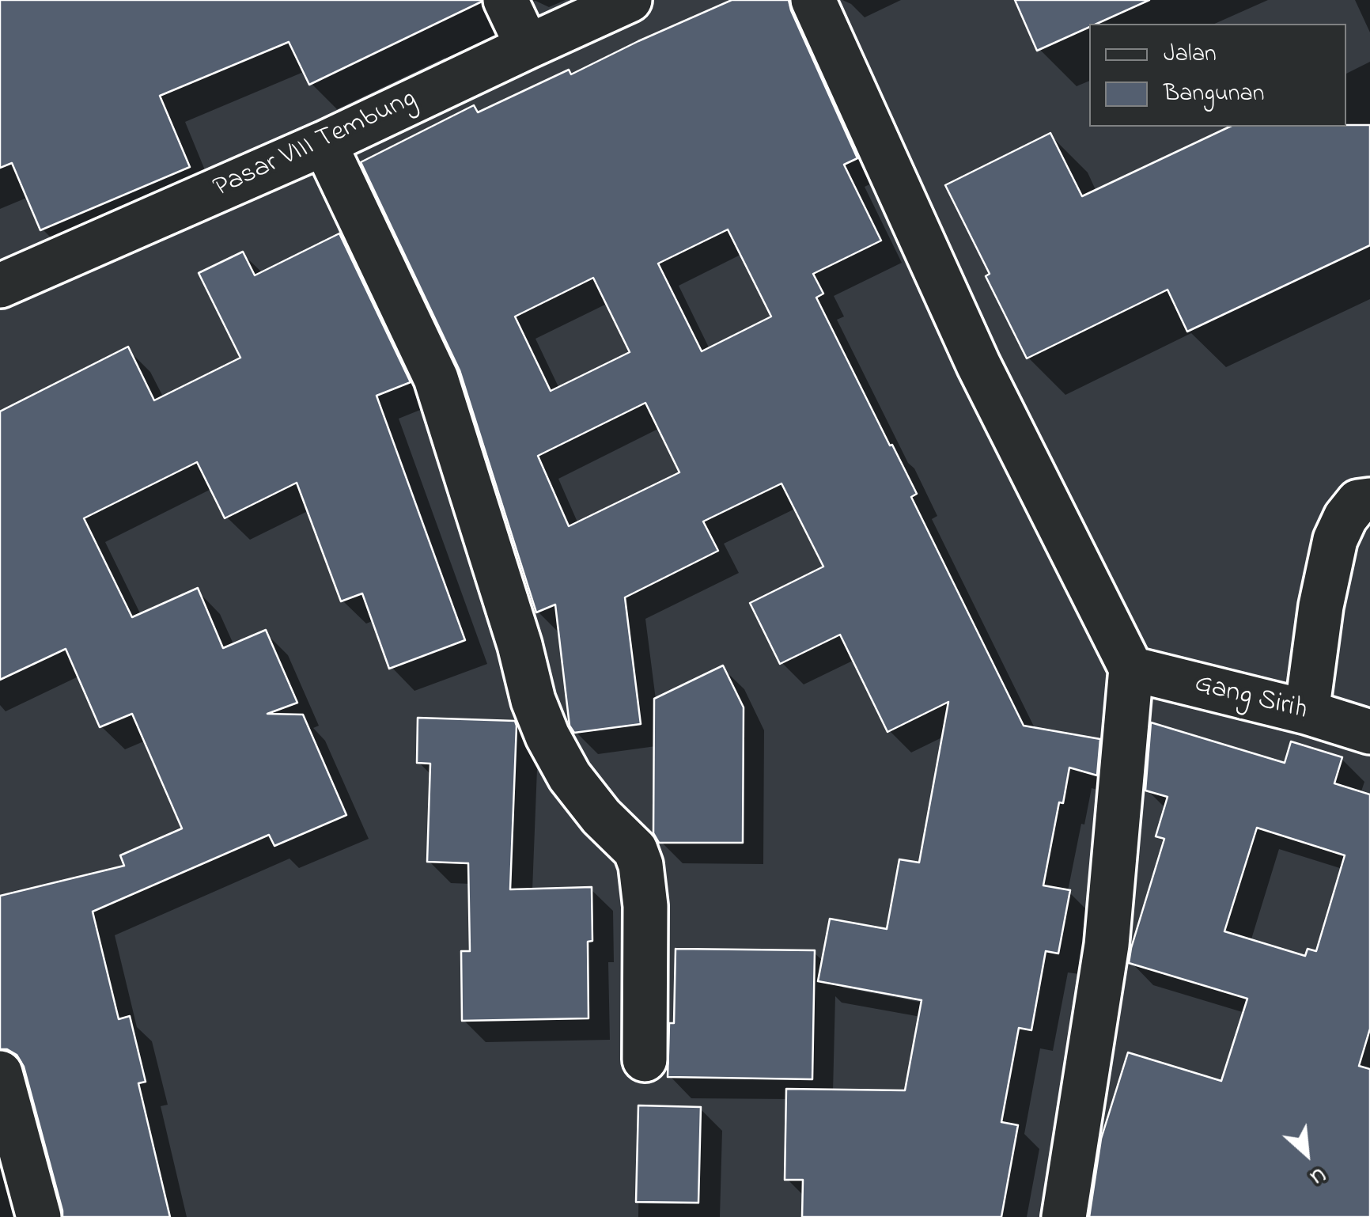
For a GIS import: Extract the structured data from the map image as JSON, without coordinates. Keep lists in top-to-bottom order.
{
  "streets": {
    "street": ["Pasar VIII Tembung", "Gang Sirih"]
  },
  "legend": ["Jalan", "Bangunan"],
  "north": "bottom right"
}
